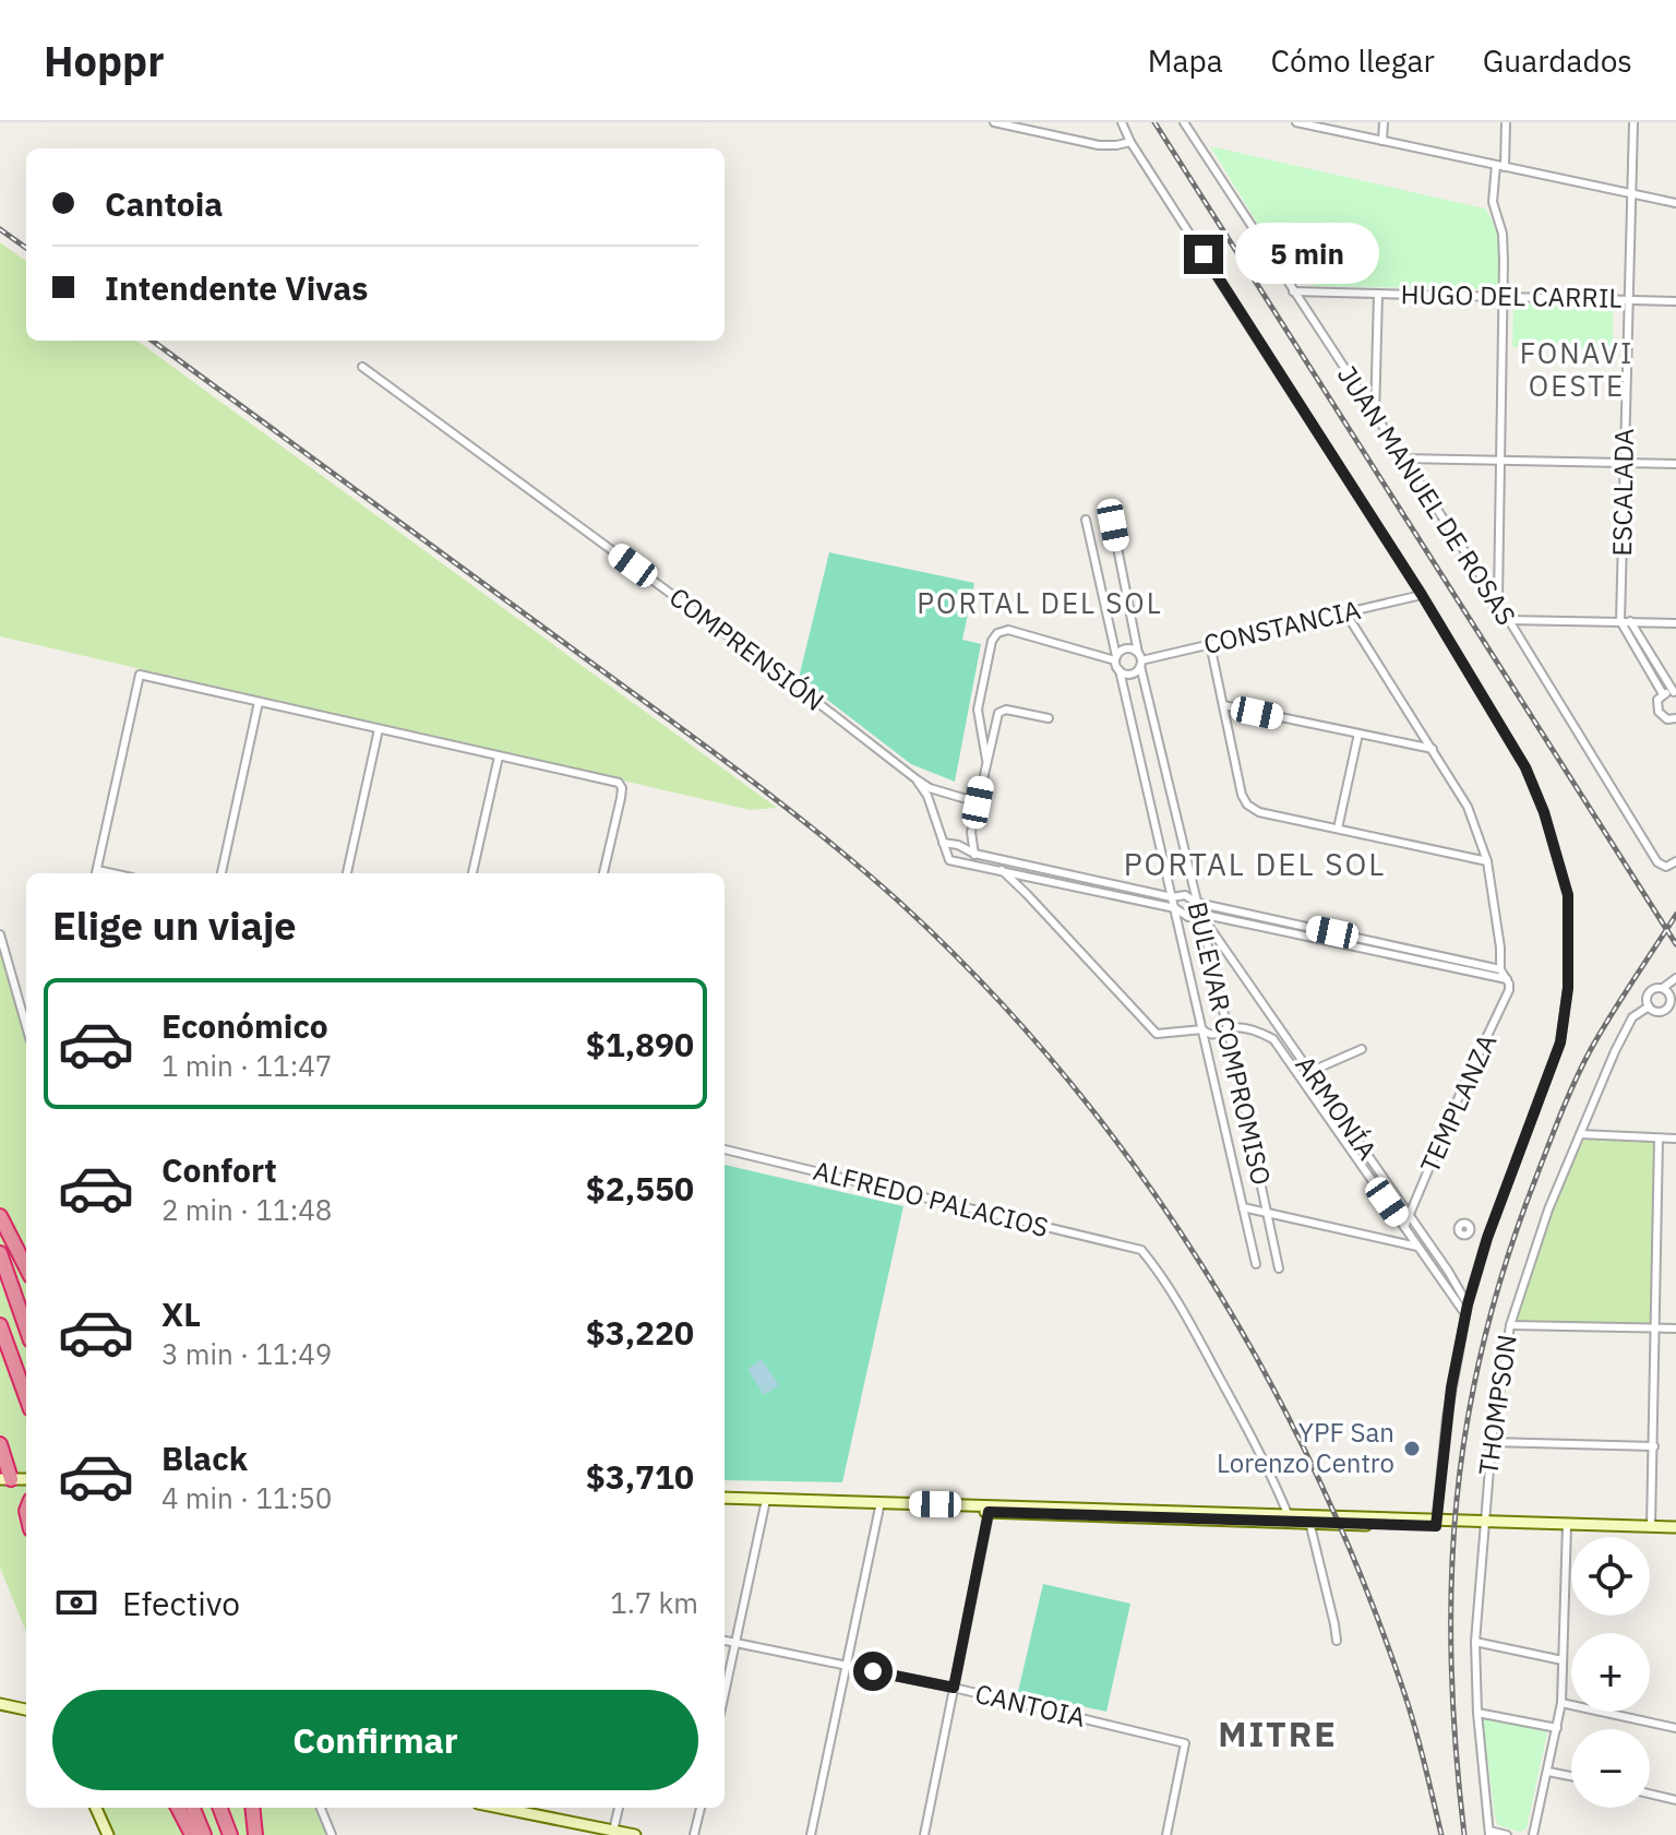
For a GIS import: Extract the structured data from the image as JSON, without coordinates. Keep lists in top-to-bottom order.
{
  "streets": {
    "street": [
      "HUGO DEL CARRIL",
      "ESCALADA",
      "JUAN MANUEL DE ROSAS",
      "CONSTANCIA",
      "COMPRENSIÓN",
      "BULEVAR COMPROMISO",
      "TEMPLANZA",
      "ARMONÍA",
      "ALFREDO PALACIOS",
      "THOMPSON",
      "CANTOIA"
    ]
  },
  "crossings": [
    ["HUGO DEL CARRIL", "ESCALADA"],
    ["HUGO DEL CARRIL", "JUAN MANUEL DE ROSAS"],
    ["CONSTANCIA", "BULEVAR COMPROMISO"],
    ["BULEVAR COMPROMISO", "ARMONÍA"],
    ["TEMPLANZA", "ARMONÍA"]
  ],
  "districts": [
    "FONAVI OESTE",
    "PORTAL DEL SOL",
    "PORTAL DEL SOL",
    "MITRE"
  ],
  "places": ["YPF San Lorenzo Centro"],
  "page": {
    "header": "Hoppr",
    "nav": ["Mapa", "Cómo llegar", "Guardados"],
    "banner": ["Cantoia", "Intendente Vivas"],
    "bubble": "5 min",
    "heading": "Elige un viaje",
    "list": [
      {
        "name": "Económico",
        "note": "1 min · 11:47",
        "value": "$1,890"
      },
      {
        "name": "Confort",
        "note": "2 min · 11:48",
        "value": "$2,550"
      },
      {
        "name": "XL",
        "note": "3 min · 11:49",
        "value": "$3,220"
      },
      {
        "name": "Black",
        "note": "4 min · 11:50",
        "value": "$3,710"
      }
    ],
    "map_buttons": ["+", "−"],
    "pay": ["Efectivo", "1.7 km"],
    "buttons": "Confirmar"
  }
}
